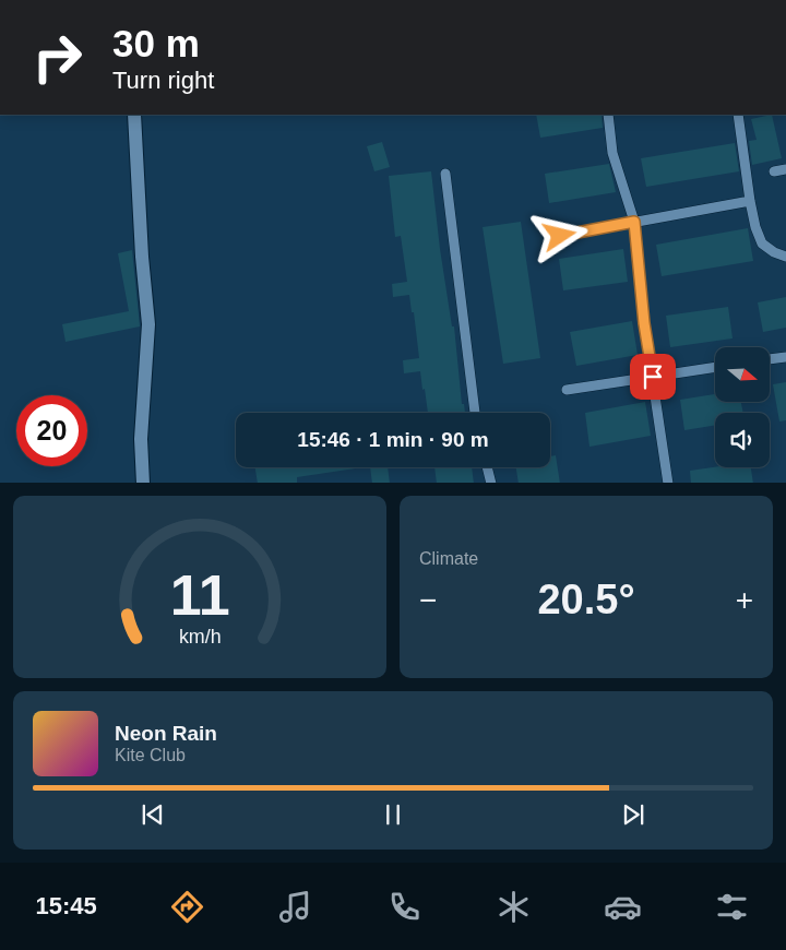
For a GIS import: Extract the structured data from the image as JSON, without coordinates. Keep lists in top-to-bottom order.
{
  "north": "right",
  "page": {
    "turn": ["30 m", "Turn right"],
    "limit": "20",
    "trip": "15:46 · 1 min · 90 m",
    "tile": "Climate",
    "heat": ["−", "20.5°", "+"],
    "song": ["Neon Rain", "Kite Club"],
    "tabs": "15:45",
    "gauge": ["11", "km/h"]
  }
}
